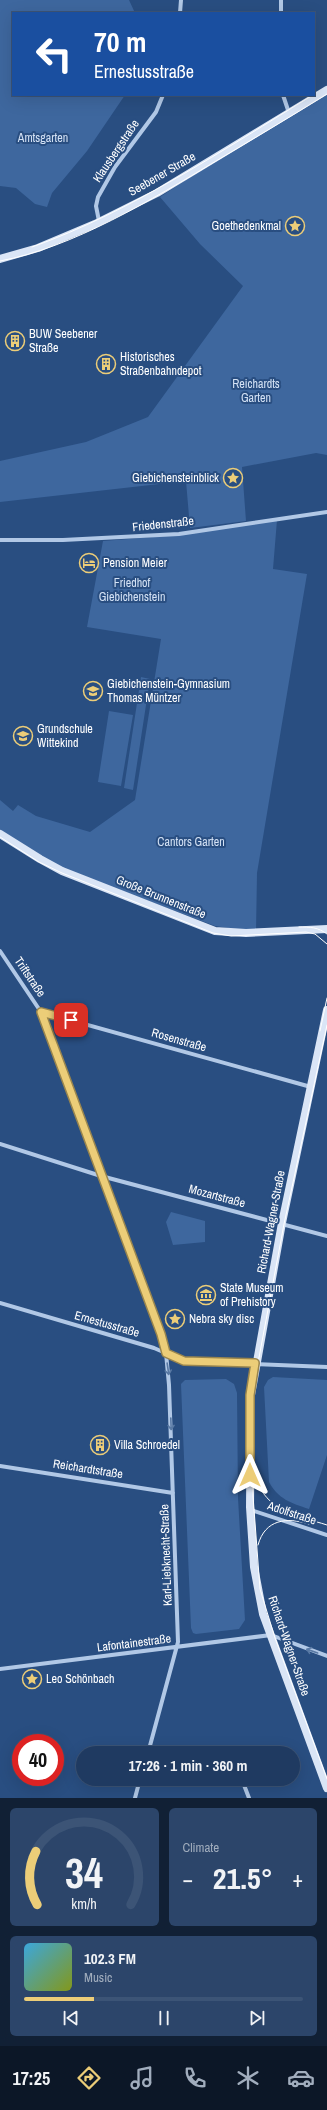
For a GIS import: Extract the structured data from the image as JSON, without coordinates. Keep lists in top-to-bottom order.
{
  "streets": {
    "street": [
      "Klausbergstraße",
      "Seebener Straße",
      "Friedenstraße",
      "Große Brunnenstraße",
      "Triftstraße",
      "Rosenstraße",
      "Mozartstraße",
      "Richard-Wagner-Straße",
      "Ernestusstraße",
      "Reichardtstraße",
      "Adolfstraße",
      "Karl-Liebknecht-Straße",
      "Lafontainestraße"
    ]
  },
  "crossings": [
    ["Klausbergstraße", "Seebener Straße"],
    ["Triftstraße", "Rosenstraße"],
    ["Triftstraße", "Mozartstraße"],
    ["Triftstraße", "Ernestusstraße"],
    ["Triftstraße", "Karl-Liebknecht-Straße"],
    ["Rosenstraße", "Richard-Wagner-Straße"],
    ["Mozartstraße", "Richard-Wagner-Straße"],
    ["Richard-Wagner-Straße", "Ernestusstraße"],
    ["Richard-Wagner-Straße", "Adolfstraße"],
    ["Richard-Wagner-Straße", "Lafontainestraße"],
    ["Ernestusstraße", "Karl-Liebknecht-Straße"],
    ["Reichardtstraße", "Karl-Liebknecht-Straße"],
    ["Karl-Liebknecht-Straße", "Lafontainestraße"]
  ],
  "one_way": ["Karl-Liebknecht-Straße"],
  "parks": [
    "Amtsgarten",
    "Reichardts Garten",
    "Friedhof Giebichenstein",
    "Cantors Garten"
  ],
  "places": {
    "place": [
      "Goethedenkmal",
      "Giebichensteinblick",
      "Nebra sky disc",
      "Leo Schönbach"
    ],
    "building": ["BUW Seebener Straße", "Historisches Straßenbahndepot", "Villa Schroedel"],
    "hotel": ["Pension Meier"],
    "school or university": ["Giebichenstein-Gymnasium Thomas Müntzer", "Grundschule Wittekind"],
    "museum": ["State Museum of Prehistory"]
  },
  "page": {
    "turn": ["70 m", "Ernestusstraße"],
    "limit": "40",
    "trip": "17:26 · 1 min · 360 m",
    "tile": "Climate",
    "heat": ["−", "21.5°", "+"],
    "song": ["102.3 FM", "Music"],
    "tabs": "17:25",
    "gauge": ["34", "km/h"]
  }
}
